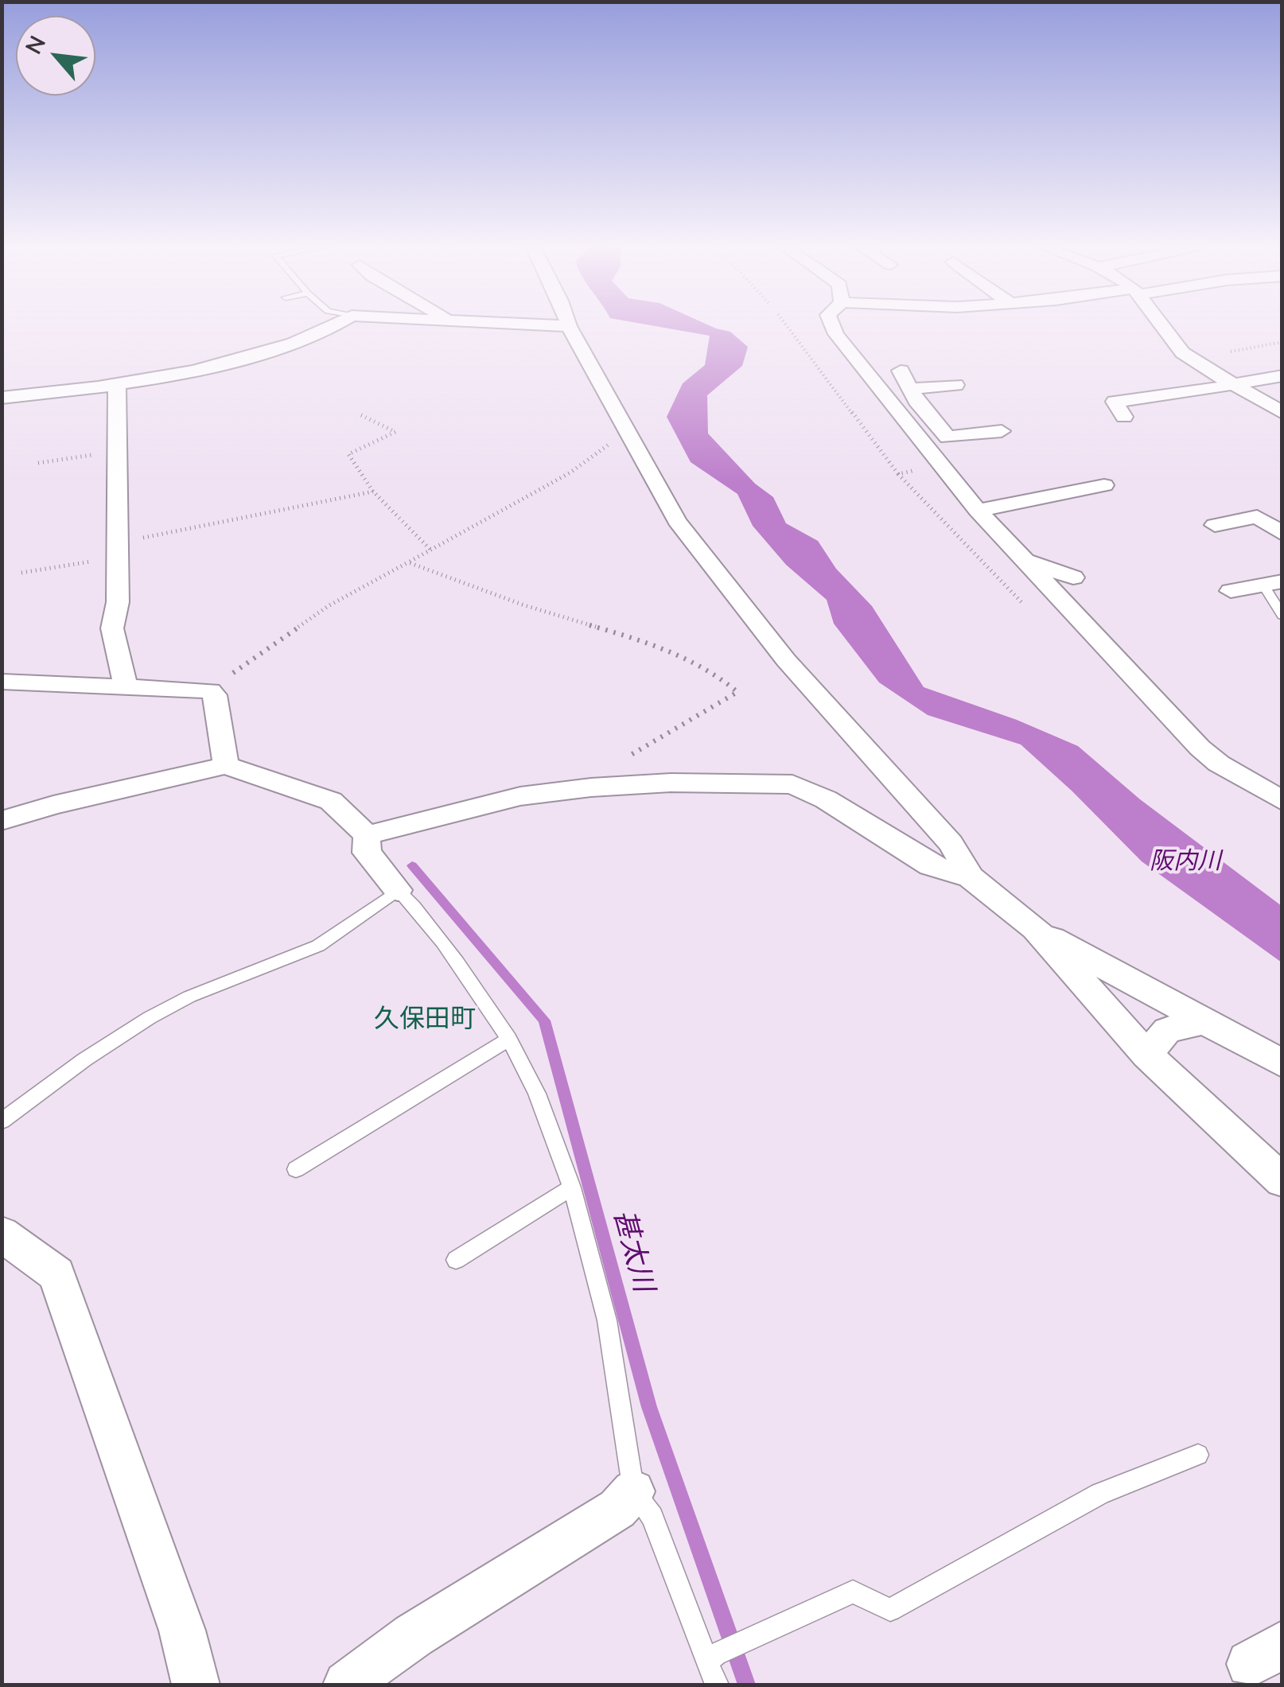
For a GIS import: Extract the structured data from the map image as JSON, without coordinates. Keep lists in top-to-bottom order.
{
  "districts": ["久保田町"],
  "water": ["阪内川", "甚太川"],
  "north": "top left"
}
